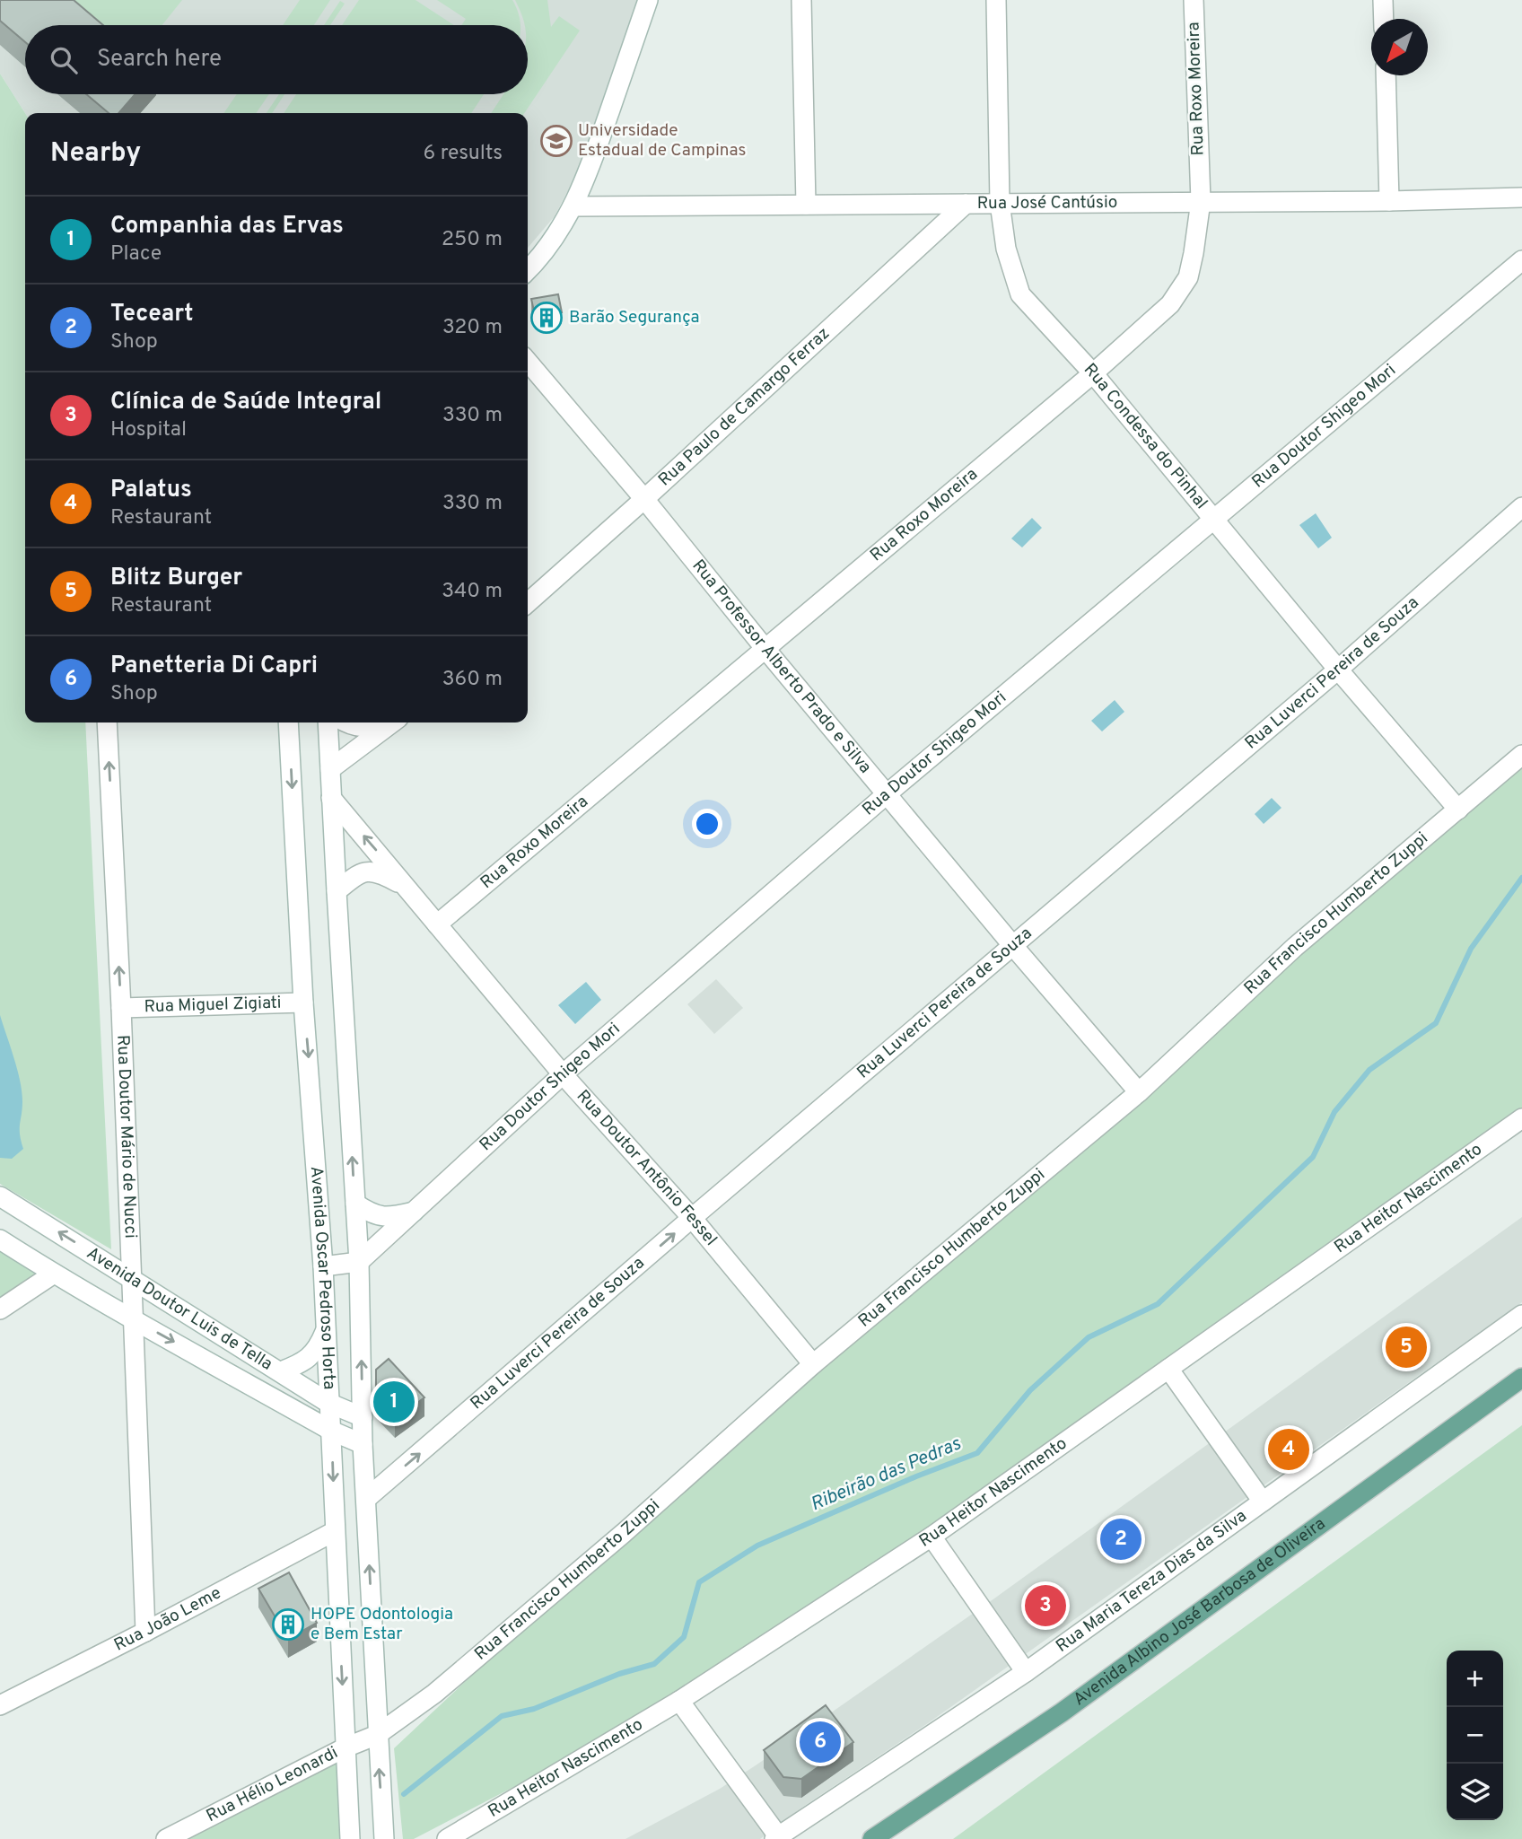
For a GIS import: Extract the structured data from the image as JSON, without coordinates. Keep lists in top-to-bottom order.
{
  "streets": {
    "main road": ["Avenida Albino José Barbosa de Oliveira"],
    "street": [
      "Rua Roxo Moreira",
      "Rua José Cantúsio",
      "Rua Paulo de Camargo Ferraz",
      "Rua Doutor Shigeo Mori",
      "Rua Condessa do Pinhal",
      "Rua Professor Alberto Prado e Silva",
      "Rua Luverci Pereira de Souza",
      "Rua Francisco Humberto Zuppi",
      "Rua Miguel Zigiati",
      "Rua Doutor Mário de Nucci",
      "Rua Doutor Antônio Fessel",
      "Rua Heitor Nascimento",
      "Avenida Oscar Pedroso Horta",
      "Avenida Doutor Luis de Tella",
      "Rua Maria Tereza Dias da Silva",
      "Rua João Leme",
      "Rua Hélio Leonardi"
    ]
  },
  "crossings": [
    ["Rua Roxo Moreira", "Rua José Cantúsio"],
    ["Rua Roxo Moreira", "Rua Condessa do Pinhal"],
    ["Rua Roxo Moreira", "Rua Professor Alberto Prado e Silva"],
    ["Rua Roxo Moreira", "Rua Doutor Antônio Fessel"],
    ["Rua José Cantúsio", "Rua Paulo de Camargo Ferraz"],
    ["Rua José Cantúsio", "Rua Condessa do Pinhal"],
    ["Rua Paulo de Camargo Ferraz", "Rua Professor Alberto Prado e Silva"],
    ["Rua Doutor Shigeo Mori", "Rua Condessa do Pinhal"],
    ["Rua Doutor Shigeo Mori", "Rua Professor Alberto Prado e Silva"],
    ["Rua Doutor Shigeo Mori", "Rua Doutor Antônio Fessel"],
    ["Rua Doutor Shigeo Mori", "Avenida Oscar Pedroso Horta"],
    ["Rua Condessa do Pinhal", "Rua Luverci Pereira de Souza"],
    ["Rua Condessa do Pinhal", "Rua Francisco Humberto Zuppi"],
    ["Rua Professor Alberto Prado e Silva", "Rua Luverci Pereira de Souza"],
    ["Rua Professor Alberto Prado e Silva", "Rua Francisco Humberto Zuppi"],
    ["Rua Luverci Pereira de Souza", "Rua Doutor Antônio Fessel"],
    ["Rua Luverci Pereira de Souza", "Avenida Oscar Pedroso Horta"],
    ["Rua Francisco Humberto Zuppi", "Rua Doutor Antônio Fessel"],
    ["Rua Francisco Humberto Zuppi", "Avenida Oscar Pedroso Horta"],
    ["Rua Francisco Humberto Zuppi", "Rua Hélio Leonardi"],
    ["Rua Miguel Zigiati", "Rua Doutor Mário de Nucci"],
    ["Rua Miguel Zigiati", "Avenida Oscar Pedroso Horta"],
    ["Rua Doutor Mário de Nucci", "Avenida Doutor Luis de Tella"],
    ["Rua Doutor Mário de Nucci", "Rua João Leme"],
    ["Rua Doutor Antônio Fessel", "Avenida Oscar Pedroso Horta"],
    ["Avenida Oscar Pedroso Horta", "Avenida Doutor Luis de Tella"],
    ["Avenida Oscar Pedroso Horta", "Rua João Leme"],
    ["Avenida Oscar Pedroso Horta", "Rua Hélio Leonardi"]
  ],
  "water": ["Ribeirão das Pedras"],
  "places": {
    "school or university": ["Universidade Estadual de Campinas"],
    "building": ["Barão Segurança", "HOPE Odontologia e Bem Estar"]
  },
  "north": "bottom left",
  "page": {
    "search": "Search here",
    "heading": ["Nearby", "6 results"],
    "list": [
      {
        "mark": "1",
        "name": "Companhia das Ervas",
        "note": "Place",
        "value": "250 m"
      },
      {
        "mark": "2",
        "name": "Teceart",
        "note": "Shop",
        "value": "320 m"
      },
      {
        "mark": "3",
        "name": "Clínica de Saúde Integral",
        "note": "Hospital",
        "value": "330 m"
      },
      {
        "mark": "4",
        "name": "Palatus",
        "note": "Restaurant",
        "value": "330 m"
      },
      {
        "mark": "5",
        "name": "Blitz Burger",
        "note": "Restaurant",
        "value": "340 m"
      },
      {
        "mark": "6",
        "name": "Panetteria Di Capri",
        "note": "Shop",
        "value": "360 m"
      }
    ],
    "pins": [
      "5",
      "1",
      "4",
      "2",
      "3",
      "6"
    ],
    "map_buttons": ["+", "−"]
  }
}
